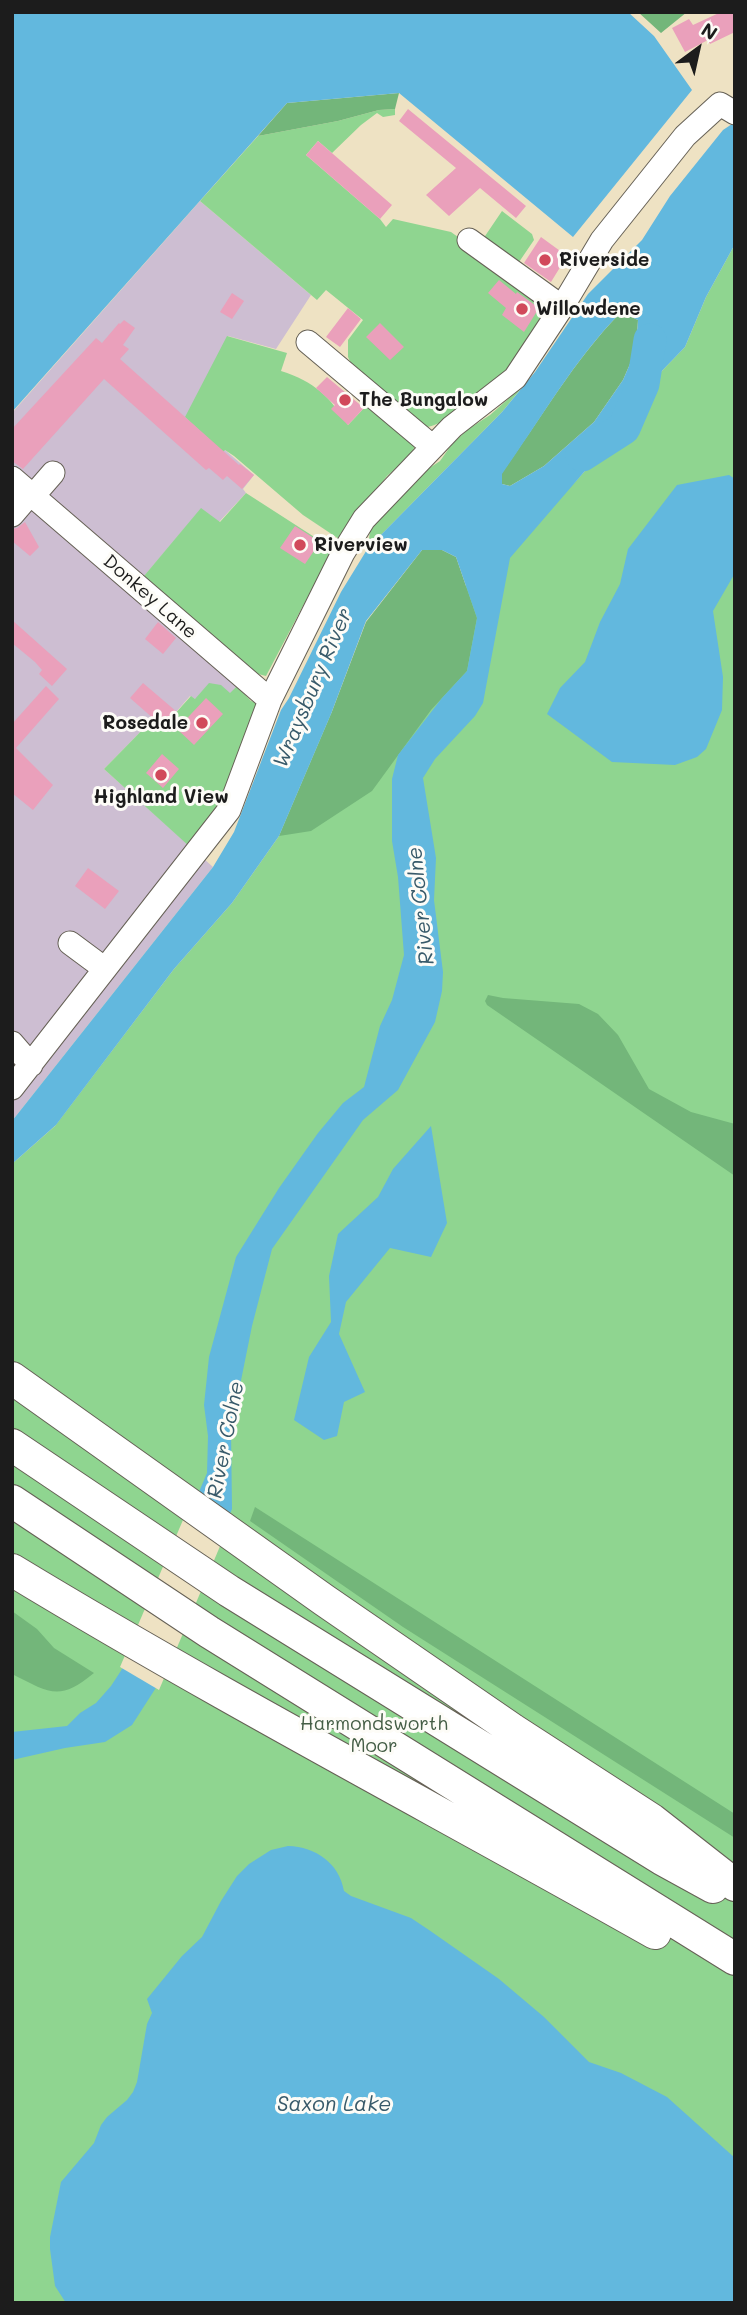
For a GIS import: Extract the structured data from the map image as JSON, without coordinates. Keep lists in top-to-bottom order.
{
  "streets": {
    "street": ["Donkey Lane"]
  },
  "water": ["Wraysbury River", "River Colne", "Saxon Lake"],
  "parks": ["Harmondsworth Moor"],
  "places": [
    "Riverside",
    "Willowdene",
    "The Bungalow",
    "Riverview",
    "Rosedale",
    "Highland View"
  ],
  "north": "top right"
}
